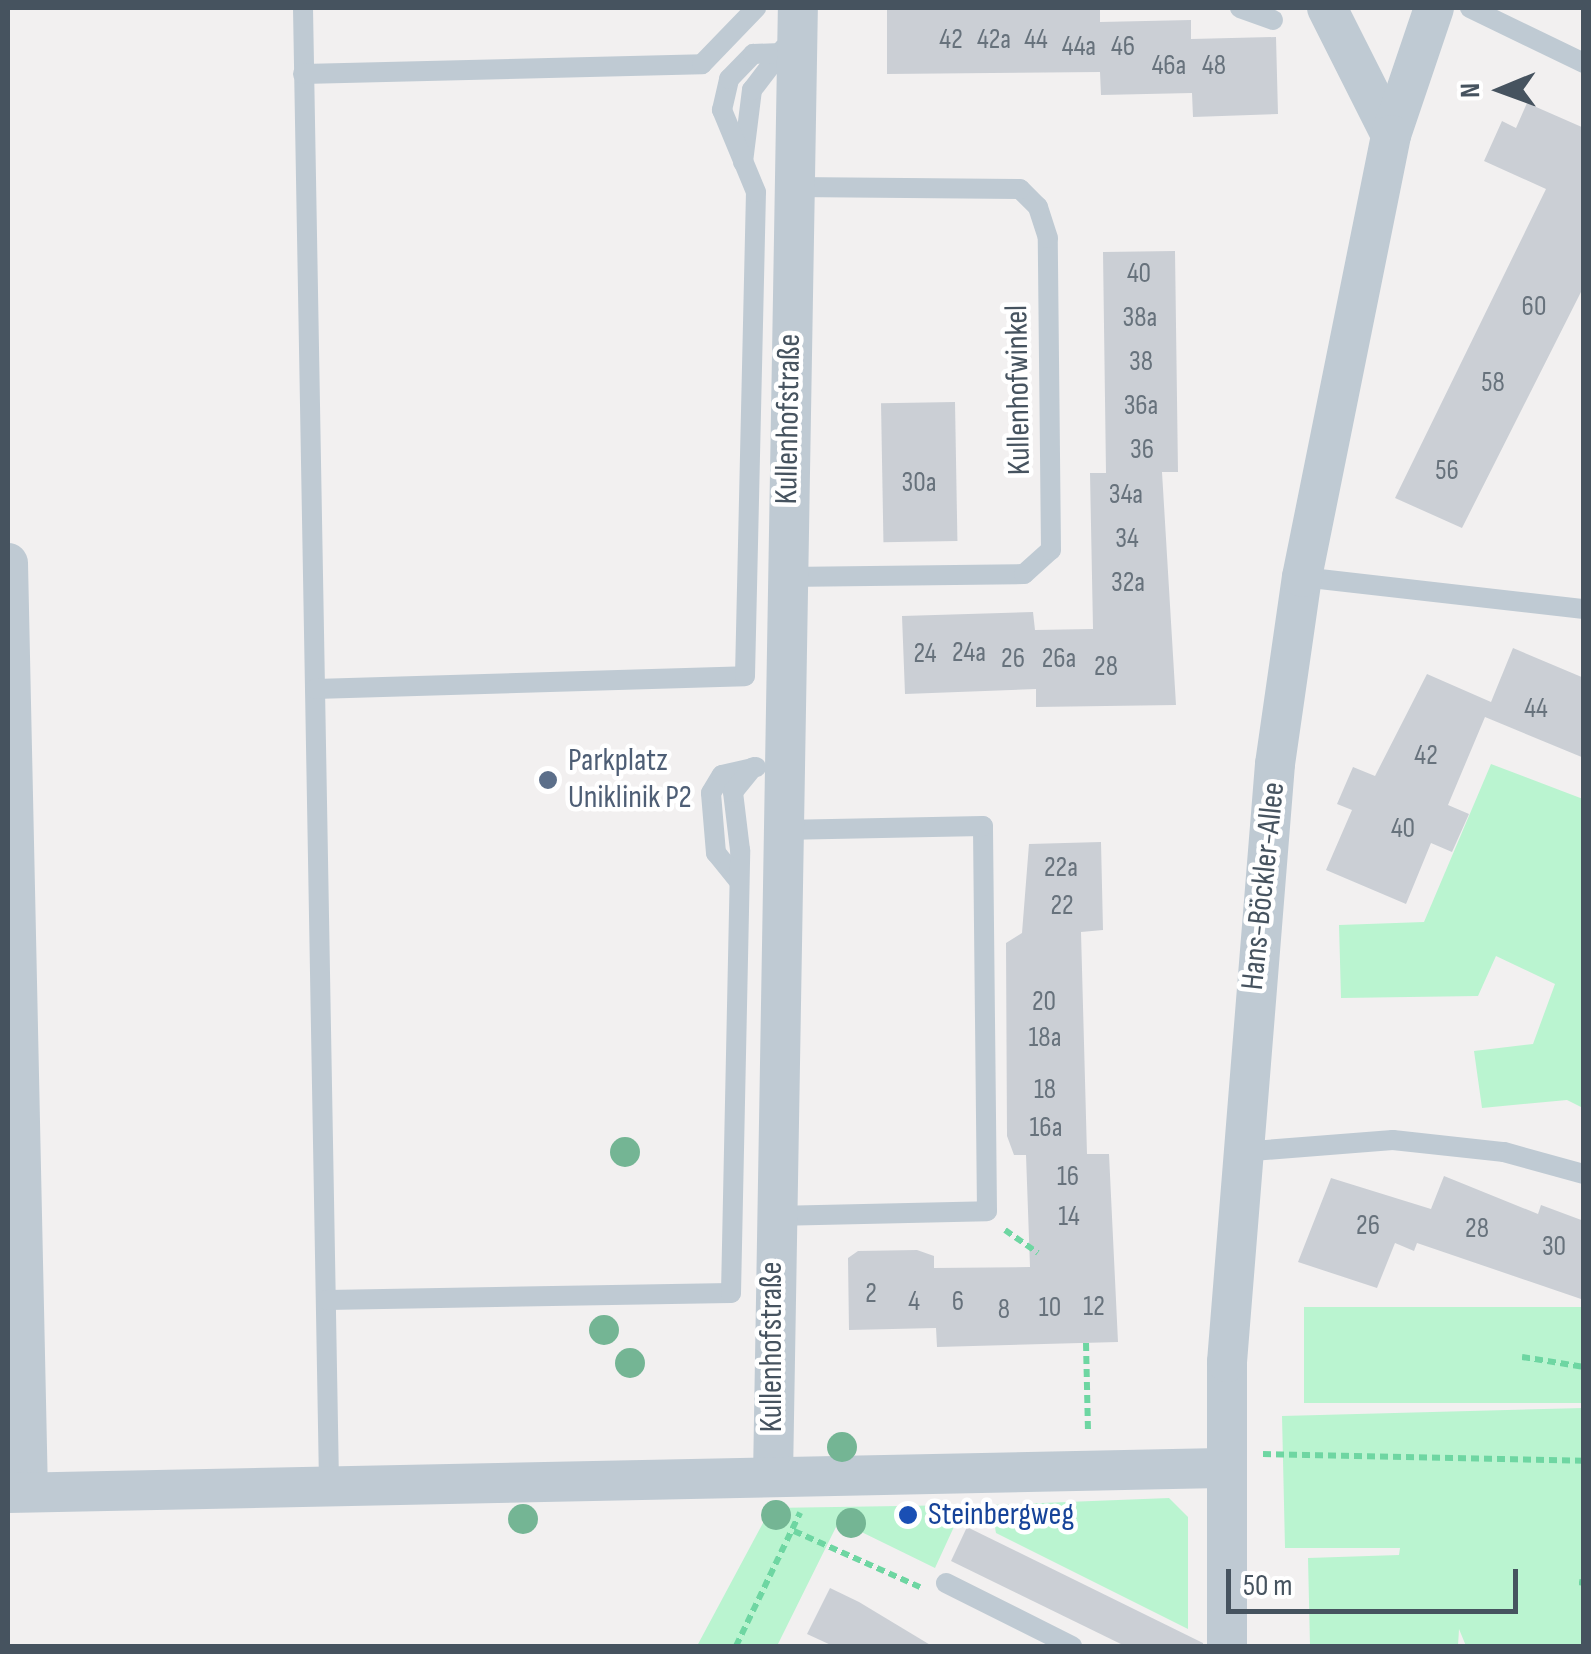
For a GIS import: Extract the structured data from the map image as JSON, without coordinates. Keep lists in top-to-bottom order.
{
  "streets": {
    "street": ["Kullenhofstraße", "Hans-Böckler-Allee"],
    "lane": ["Kullenhofwinkel"]
  },
  "crossings": [
    ["Kullenhofwinkel", "Kullenhofstraße"]
  ],
  "places": ["Parkplatz Uniklinik P2", "Steinbergweg"],
  "house_numbers": [
    "42",
    "42a",
    "44",
    "44a",
    "46",
    "46a",
    "48",
    "40",
    "60",
    "38a",
    "38",
    "58",
    "36a",
    "36",
    "56",
    "30a",
    "34a",
    "34",
    "32a",
    "24a",
    "24",
    "26",
    "26a",
    "28",
    "44",
    "42",
    "40",
    "22a",
    "22",
    "20",
    "18a",
    "18",
    "16a",
    "16",
    "14",
    "26",
    "28",
    "30",
    "2",
    "4",
    "6",
    "12",
    "10",
    "8"
  ],
  "scale_bar": "50 m",
  "north": "left"
}
